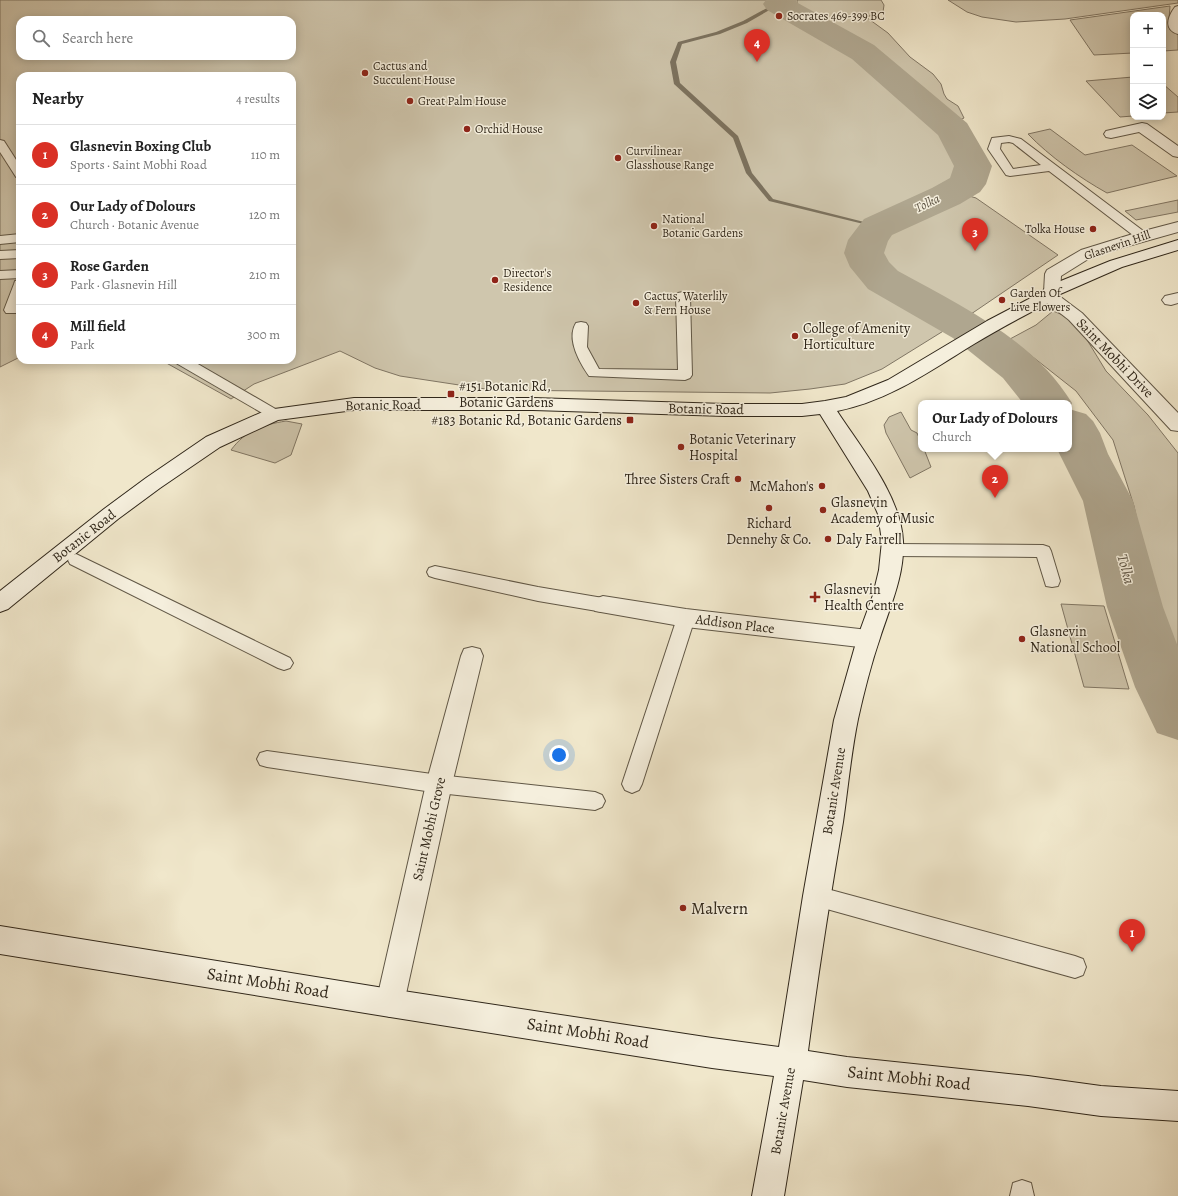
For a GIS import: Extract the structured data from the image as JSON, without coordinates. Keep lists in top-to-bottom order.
{
  "streets": {
    "street": [
      "Glasnevin Hill",
      "Saint Mobhi Drive",
      "Botanic Road",
      "Addison Place",
      "Botanic Avenue",
      "Saint Mobhi Grove",
      "Saint Mobhi Road"
    ]
  },
  "crossings": [
    ["Glasnevin Hill", "Saint Mobhi Drive"],
    ["Glasnevin Hill", "Botanic Road"],
    ["Glasnevin Hill", "Botanic Avenue"],
    ["Botanic Road", "Botanic Avenue"],
    ["Addison Place", "Botanic Avenue"],
    ["Botanic Avenue", "Saint Mobhi Road"],
    ["Saint Mobhi Grove", "Saint Mobhi Road"]
  ],
  "water": ["Tolka"],
  "places": {
    "other": [
      "Socrates 469-399 BC",
      "Cactus and Succulent House",
      "Great Palm House",
      "Orchid House",
      "Curvilinear Glasshouse Range",
      "National Botanic Gardens",
      "Tolka House",
      "Director's Residence",
      "Garden Of Live Flowers",
      "Cactus, Waterlily & Fern House",
      "College of Amenity Horticulture",
      "Botanic Veterinary Hospital",
      "Three Sisters Craft",
      "McMahon's",
      "Richard Dennehy & Co.",
      "Glasnevin Academy of Music",
      "Daly Farrell",
      "Glasnevin National School",
      "Malvern"
    ],
    "transit": ["#151 Botanic Rd, Botanic Gardens", "#183 Botanic Rd, Botanic Gardens"],
    "health": ["Glasnevin Health Centre"]
  },
  "page": {
    "map_buttons": ["+", "−"],
    "search": "Search here",
    "pins": [
      "4",
      "3",
      "2",
      "1"
    ],
    "heading": ["Nearby", "4 results"],
    "list": [
      {
        "mark": "1",
        "name": "Glasnevin Boxing Club",
        "note": "Sports · Saint Mobhi Road",
        "value": "110 m"
      },
      {
        "mark": "2",
        "name": "Our Lady of Dolours",
        "note": "Church · Botanic Avenue",
        "value": "120 m"
      },
      {
        "mark": "3",
        "name": "Rose Garden",
        "note": "Park · Glasnevin Hill",
        "value": "210 m"
      },
      {
        "mark": "4",
        "name": "Mill field",
        "note": "Park",
        "value": "300 m"
      }
    ],
    "popup": ["Our Lady of Dolours", "Church"]
  }
}
